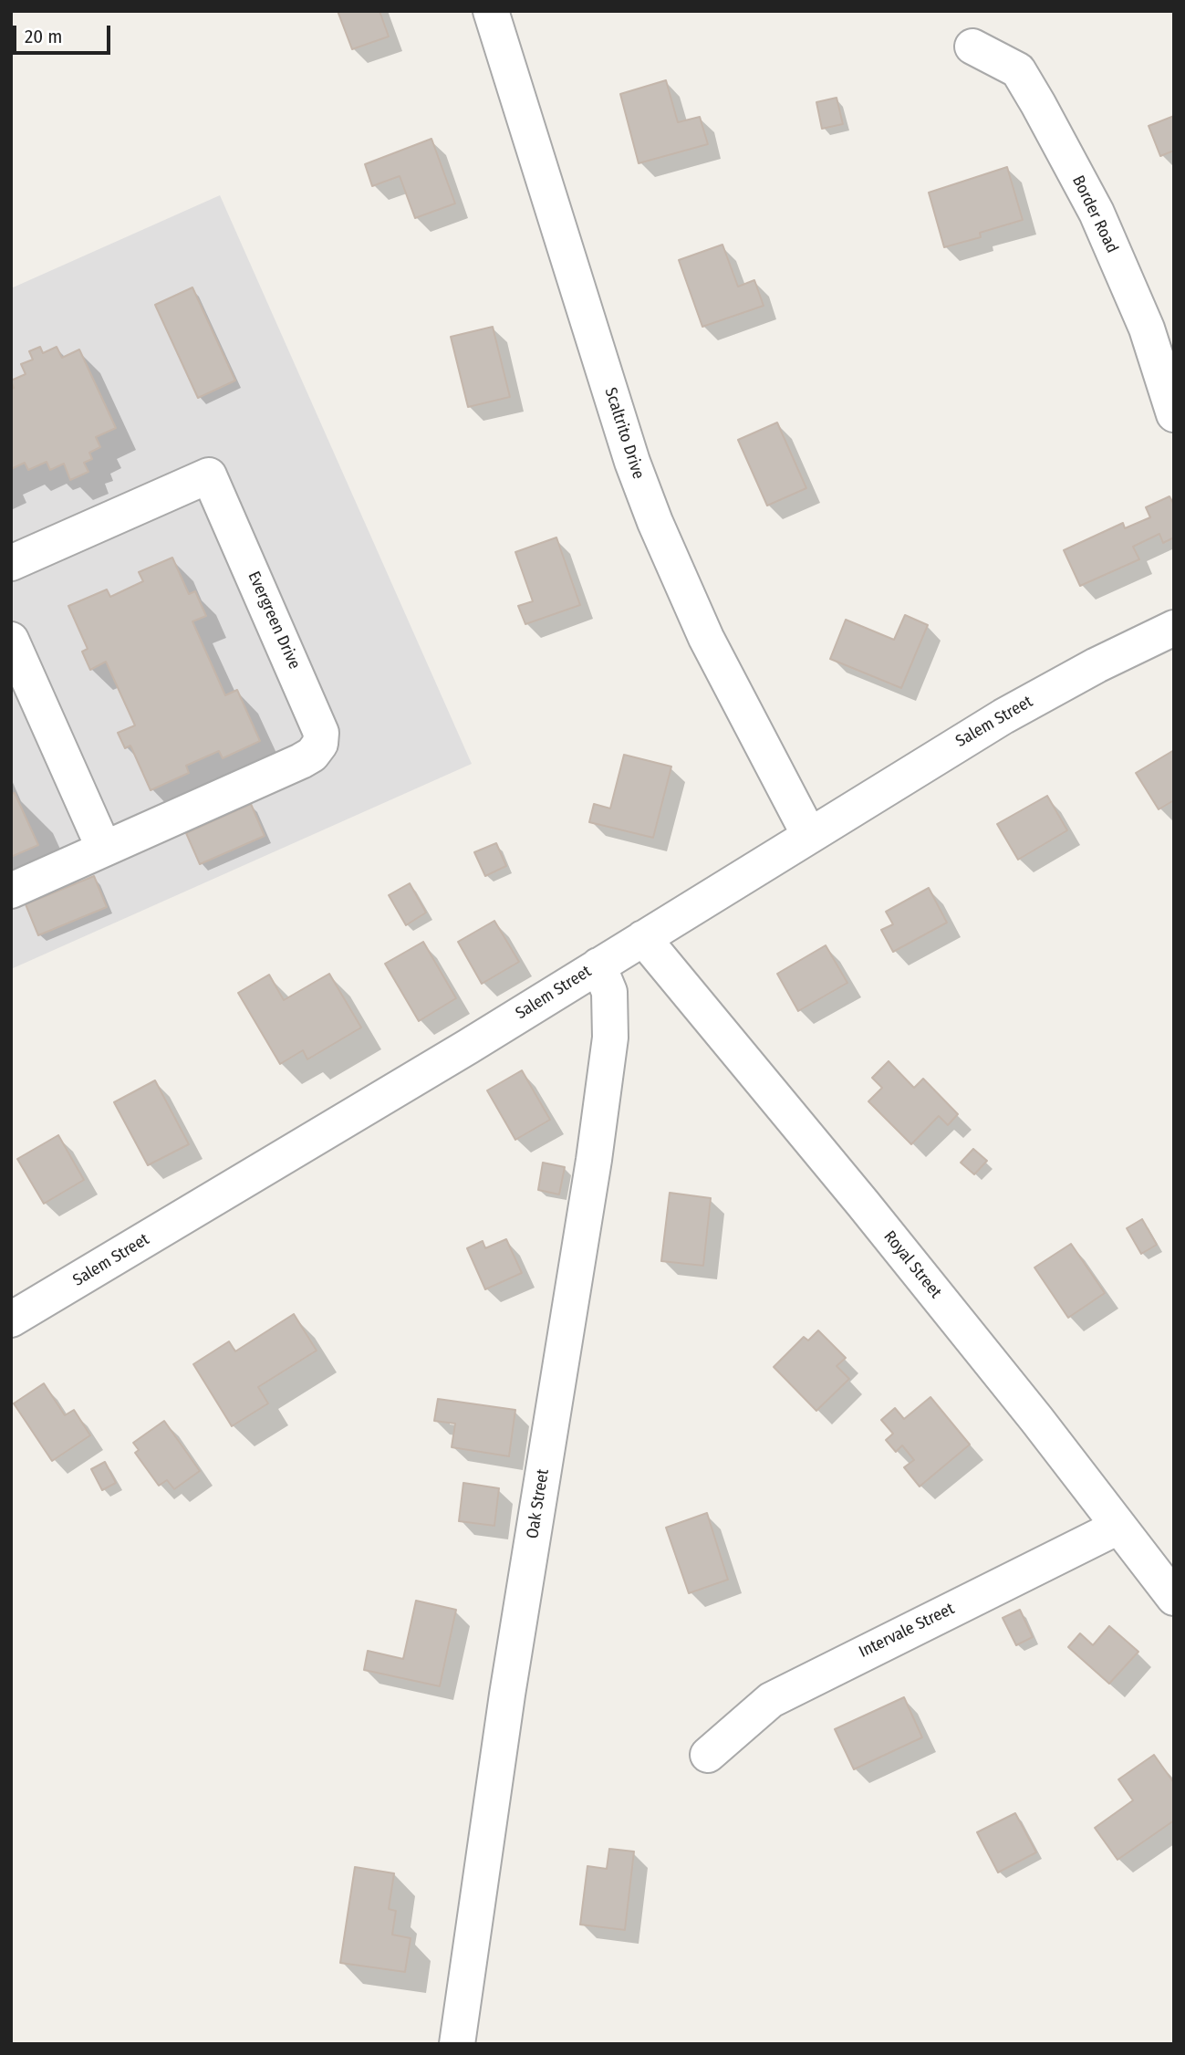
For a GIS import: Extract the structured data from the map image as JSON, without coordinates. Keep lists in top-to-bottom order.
{
  "streets": {
    "street": [
      "Border Road",
      "Scaltrito Drive",
      "Evergreen Drive",
      "Salem Street",
      "Royal Street",
      "Oak Street",
      "Intervale Street"
    ]
  },
  "crossings": [
    ["Scaltrito Drive", "Salem Street"],
    ["Salem Street", "Royal Street"],
    ["Salem Street", "Oak Street"],
    ["Royal Street", "Intervale Street"]
  ],
  "scale_bar": "20 m"
}
